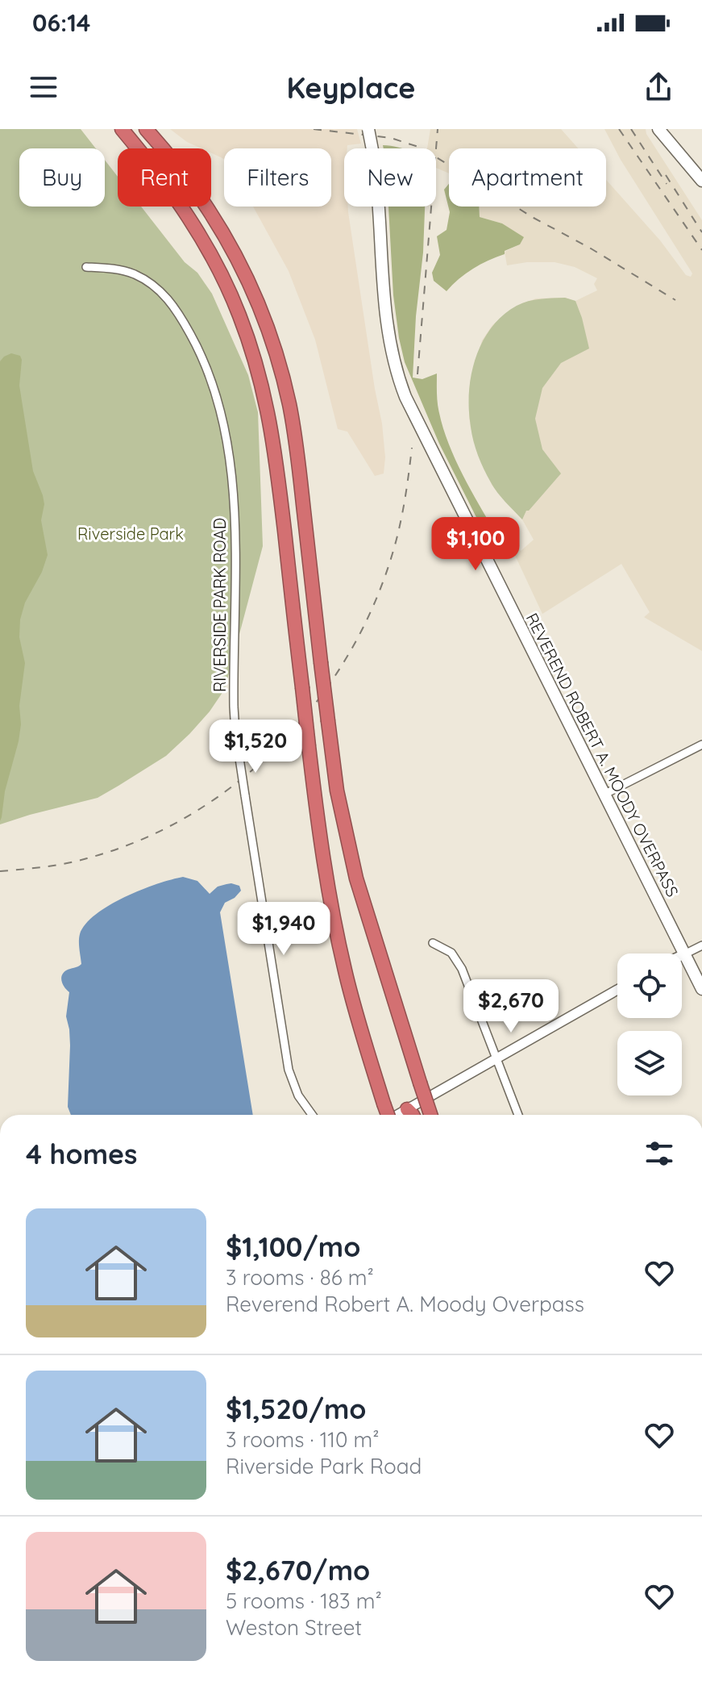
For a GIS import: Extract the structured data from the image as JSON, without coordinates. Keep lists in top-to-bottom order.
{
  "streets": {
    "main road": ["REVEREND ROBERT A. MOODY OVERPASS"],
    "street": ["RIVERSIDE PARK ROAD"]
  },
  "parks": ["Riverside Park"],
  "page": {
    "status": "06:14",
    "header": "Keyplace",
    "chip": [
      "Buy",
      "Rent",
      "Filters",
      "New",
      "Apartment"
    ],
    "price": [
      "$1,100",
      "$1,520",
      "$1,940",
      "$2,670"
    ],
    "heading": "4 homes",
    "list": [
      {
        "name": "$1,100/mo",
        "note": "3 rooms · 86 m² · Reverend Robert A. Moody Overpass"
      },
      {
        "name": "$1,520/mo",
        "note": "3 rooms · 110 m² · Riverside Park Road"
      },
      {
        "name": "$2,670/mo",
        "note": "5 rooms · 183 m² · Weston Street"
      }
    ]
  }
}
